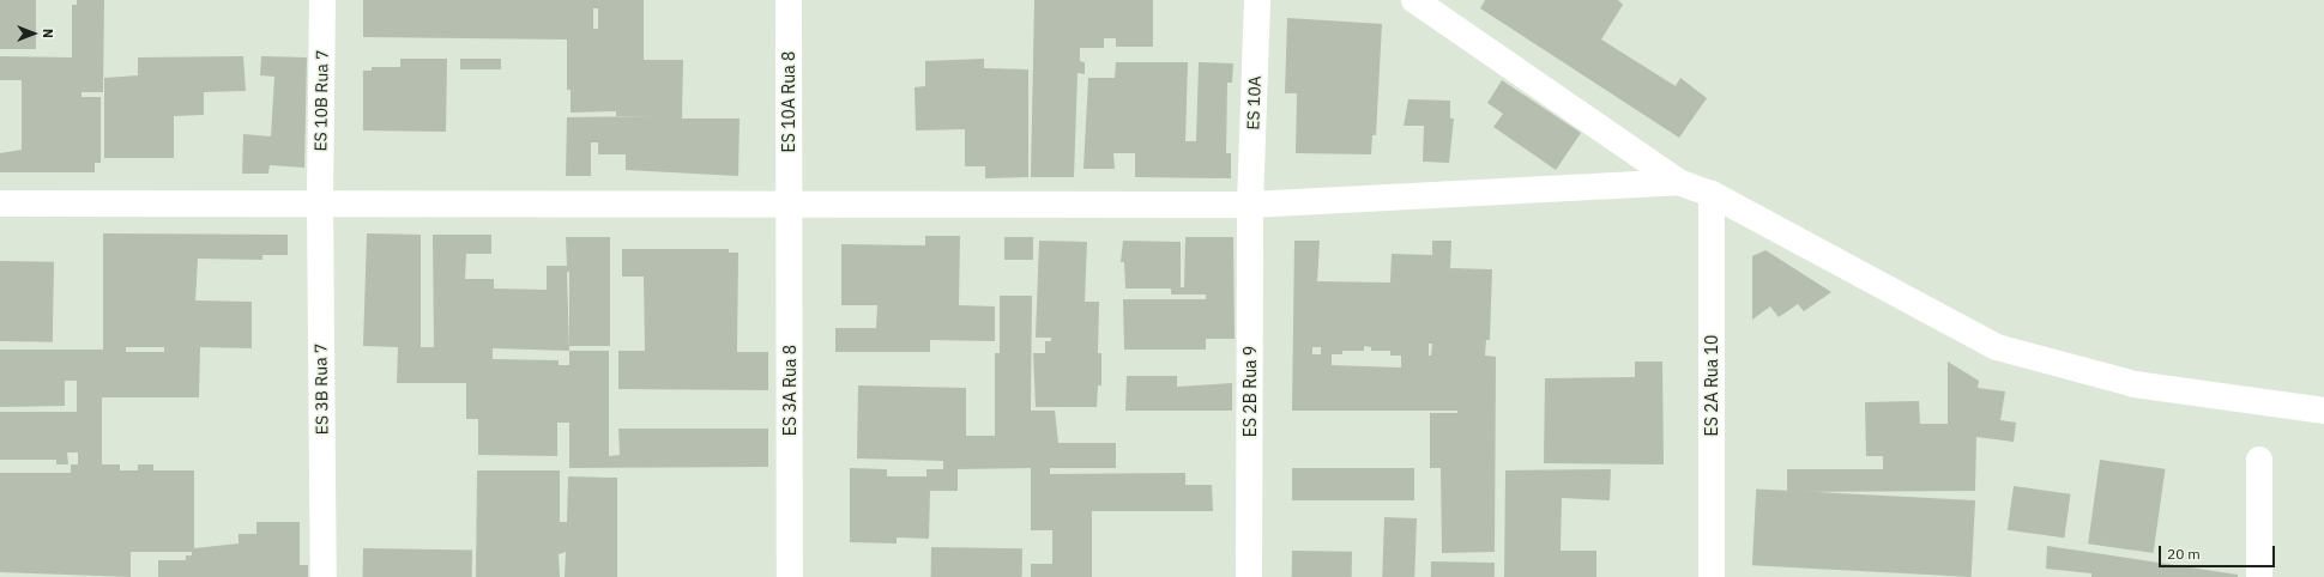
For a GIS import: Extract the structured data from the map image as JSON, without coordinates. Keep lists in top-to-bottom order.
{
  "streets": {
    "street": [
      "ES 10B Rua 7",
      "ES 10A Rua 8",
      "ES 10A",
      "ES 2A Rua 10",
      "ES 3B Rua 7",
      "ES 3A Rua 8",
      "ES 2B Rua 9"
    ]
  },
  "crossings": [
    ["ES 10B Rua 7", "ES 3B Rua 7"],
    ["ES 10A Rua 8", "ES 3A Rua 8"],
    ["ES 10A", "ES 2B Rua 9"]
  ],
  "scale_bar": "20 m",
  "north": "right"
}
